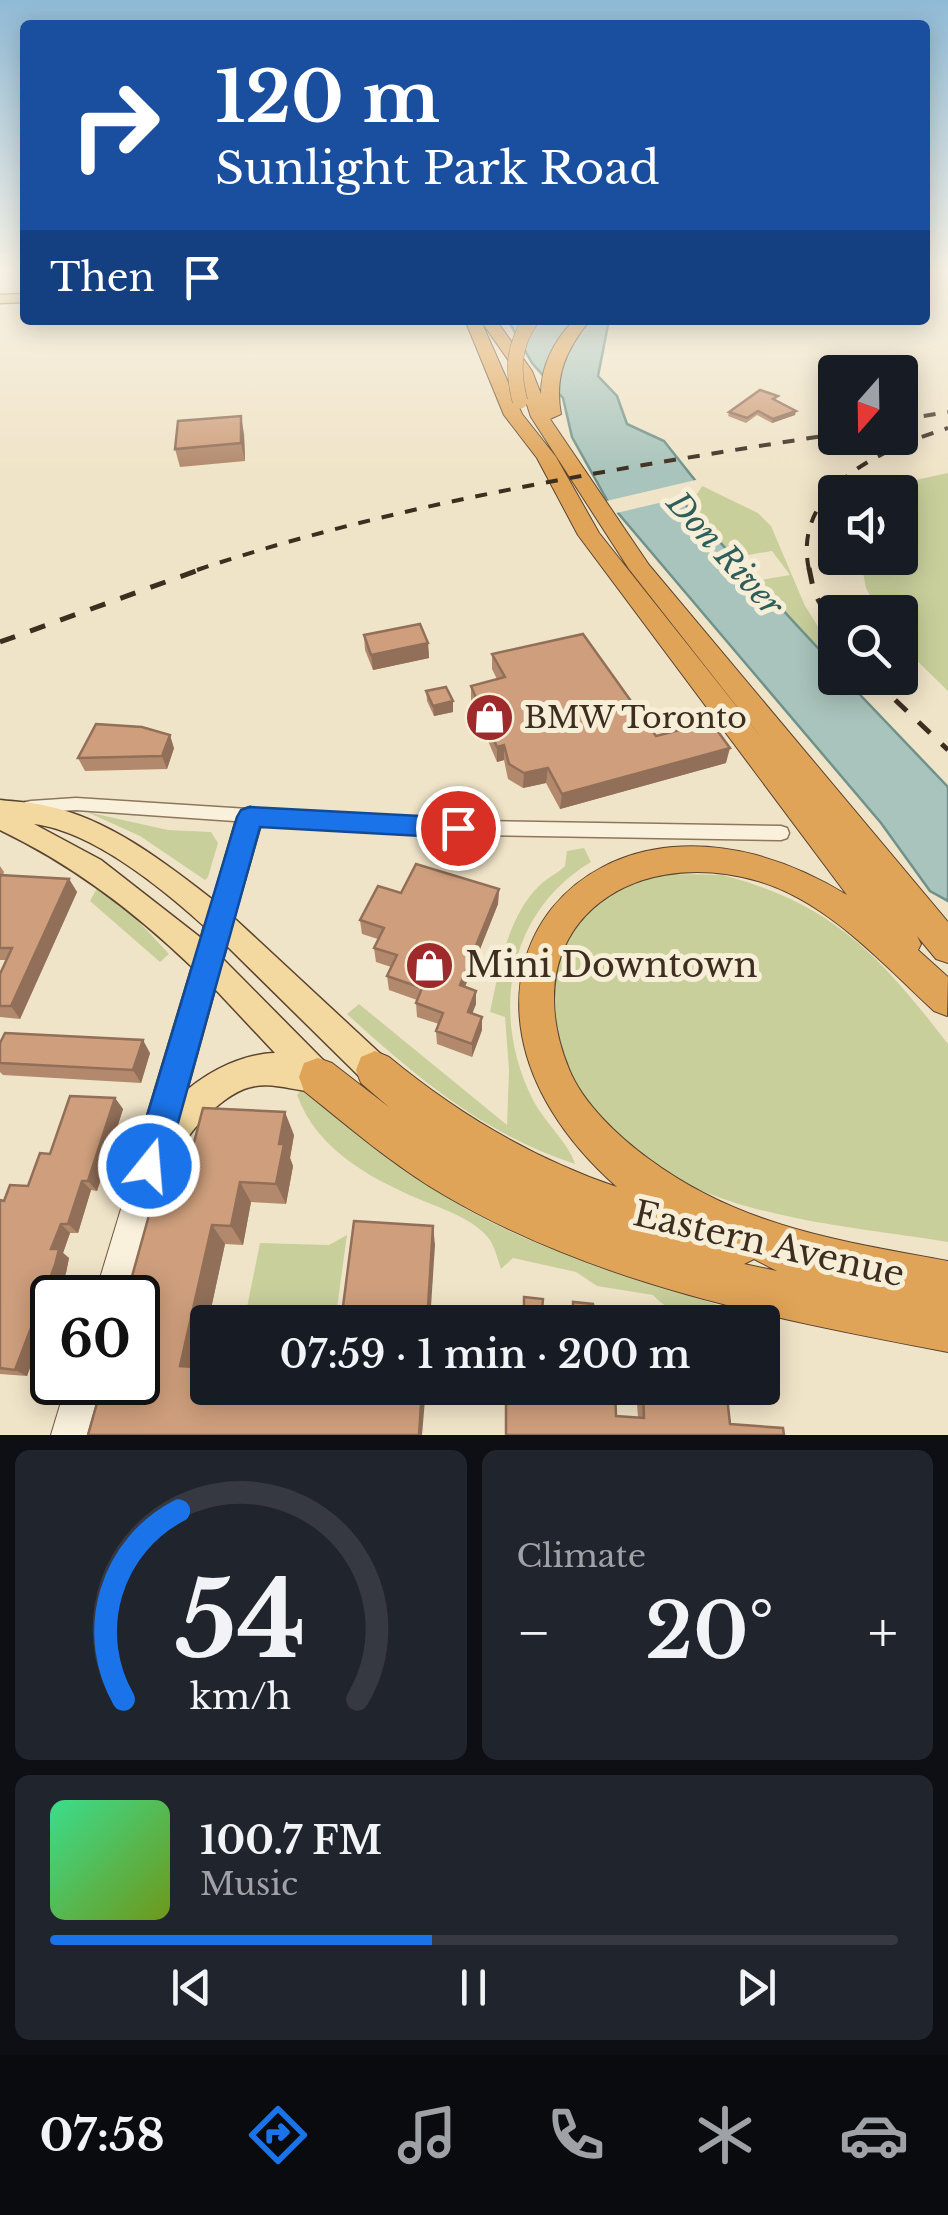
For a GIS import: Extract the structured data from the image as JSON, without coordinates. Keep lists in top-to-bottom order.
{
  "streets": {
    "highway": ["Eastern Avenue"]
  },
  "water": ["Don River"],
  "places": {
    "shop": ["BMW Toronto", "Mini Downtown"]
  },
  "north": "bottom",
  "page": {
    "turn": ["120 m", "Sunlight Park Road"],
    "then": "Then",
    "limit": "60",
    "trip": "07:59 · 1 min · 200 m",
    "tile": "Climate",
    "heat": ["−", "20°", "+"],
    "song": ["100.7 FM", "Music"],
    "tabs": "07:58",
    "gauge": ["54", "km/h"]
  }
}
